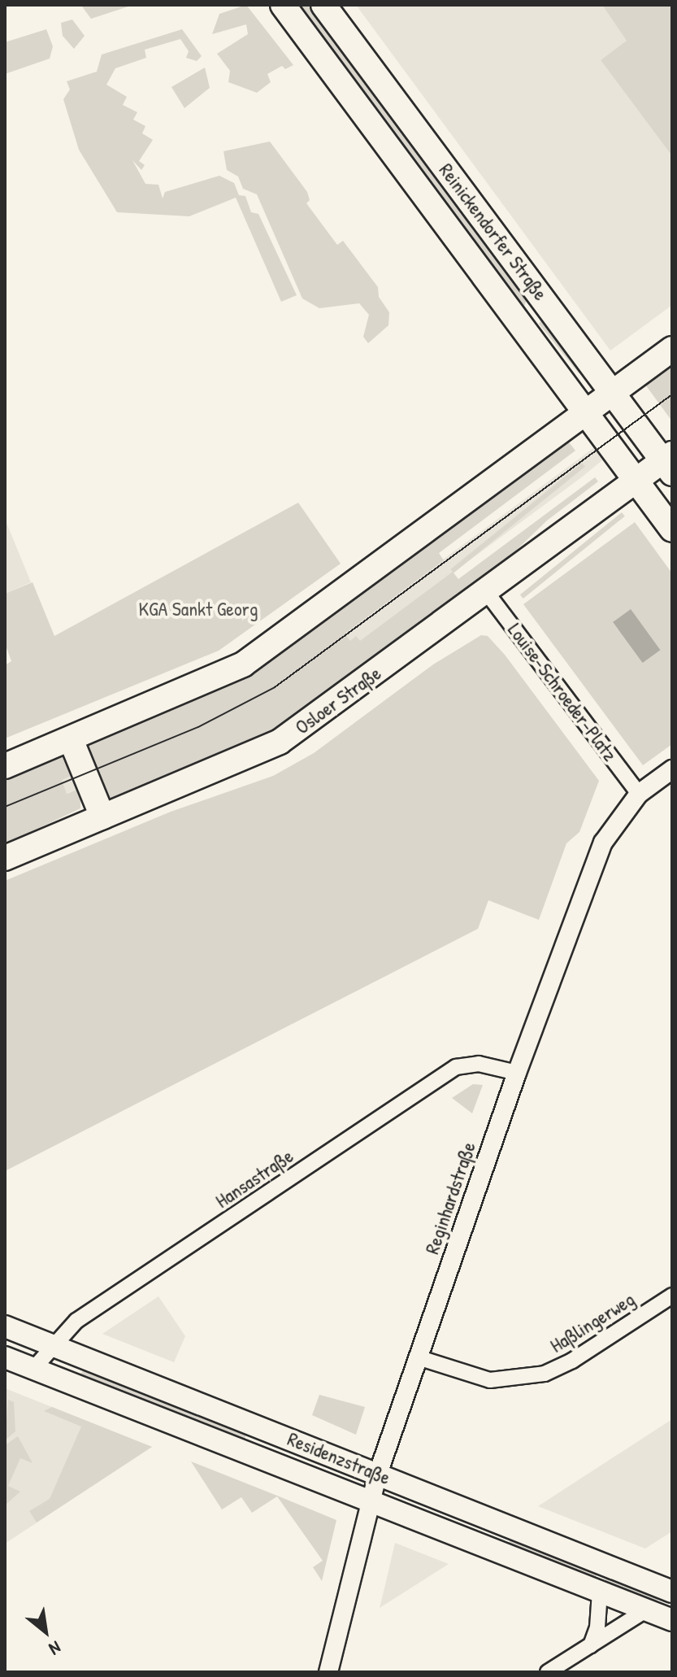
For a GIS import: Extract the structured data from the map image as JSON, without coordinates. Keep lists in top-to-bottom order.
{
  "streets": {
    "main road": ["Reinickendorfer Straße", "Osloer Straße", "Residenzstraße"],
    "street": [
      "Louise-Schroeder-Platz",
      "Hansastraße",
      "Reginhardstraße",
      "Haßlingerweg"
    ]
  },
  "crossings": [
    ["Reinickendorfer Straße", "Osloer Straße"],
    ["Louise-Schroeder-Platz", "Osloer Straße"],
    ["Louise-Schroeder-Platz", "Reginhardstraße"],
    ["Hansastraße", "Reginhardstraße"],
    ["Hansastraße", "Residenzstraße"],
    ["Reginhardstraße", "Haßlingerweg"],
    ["Reginhardstraße", "Residenzstraße"]
  ],
  "parks": ["KGA Sankt Georg"],
  "north": "bottom right"
}
